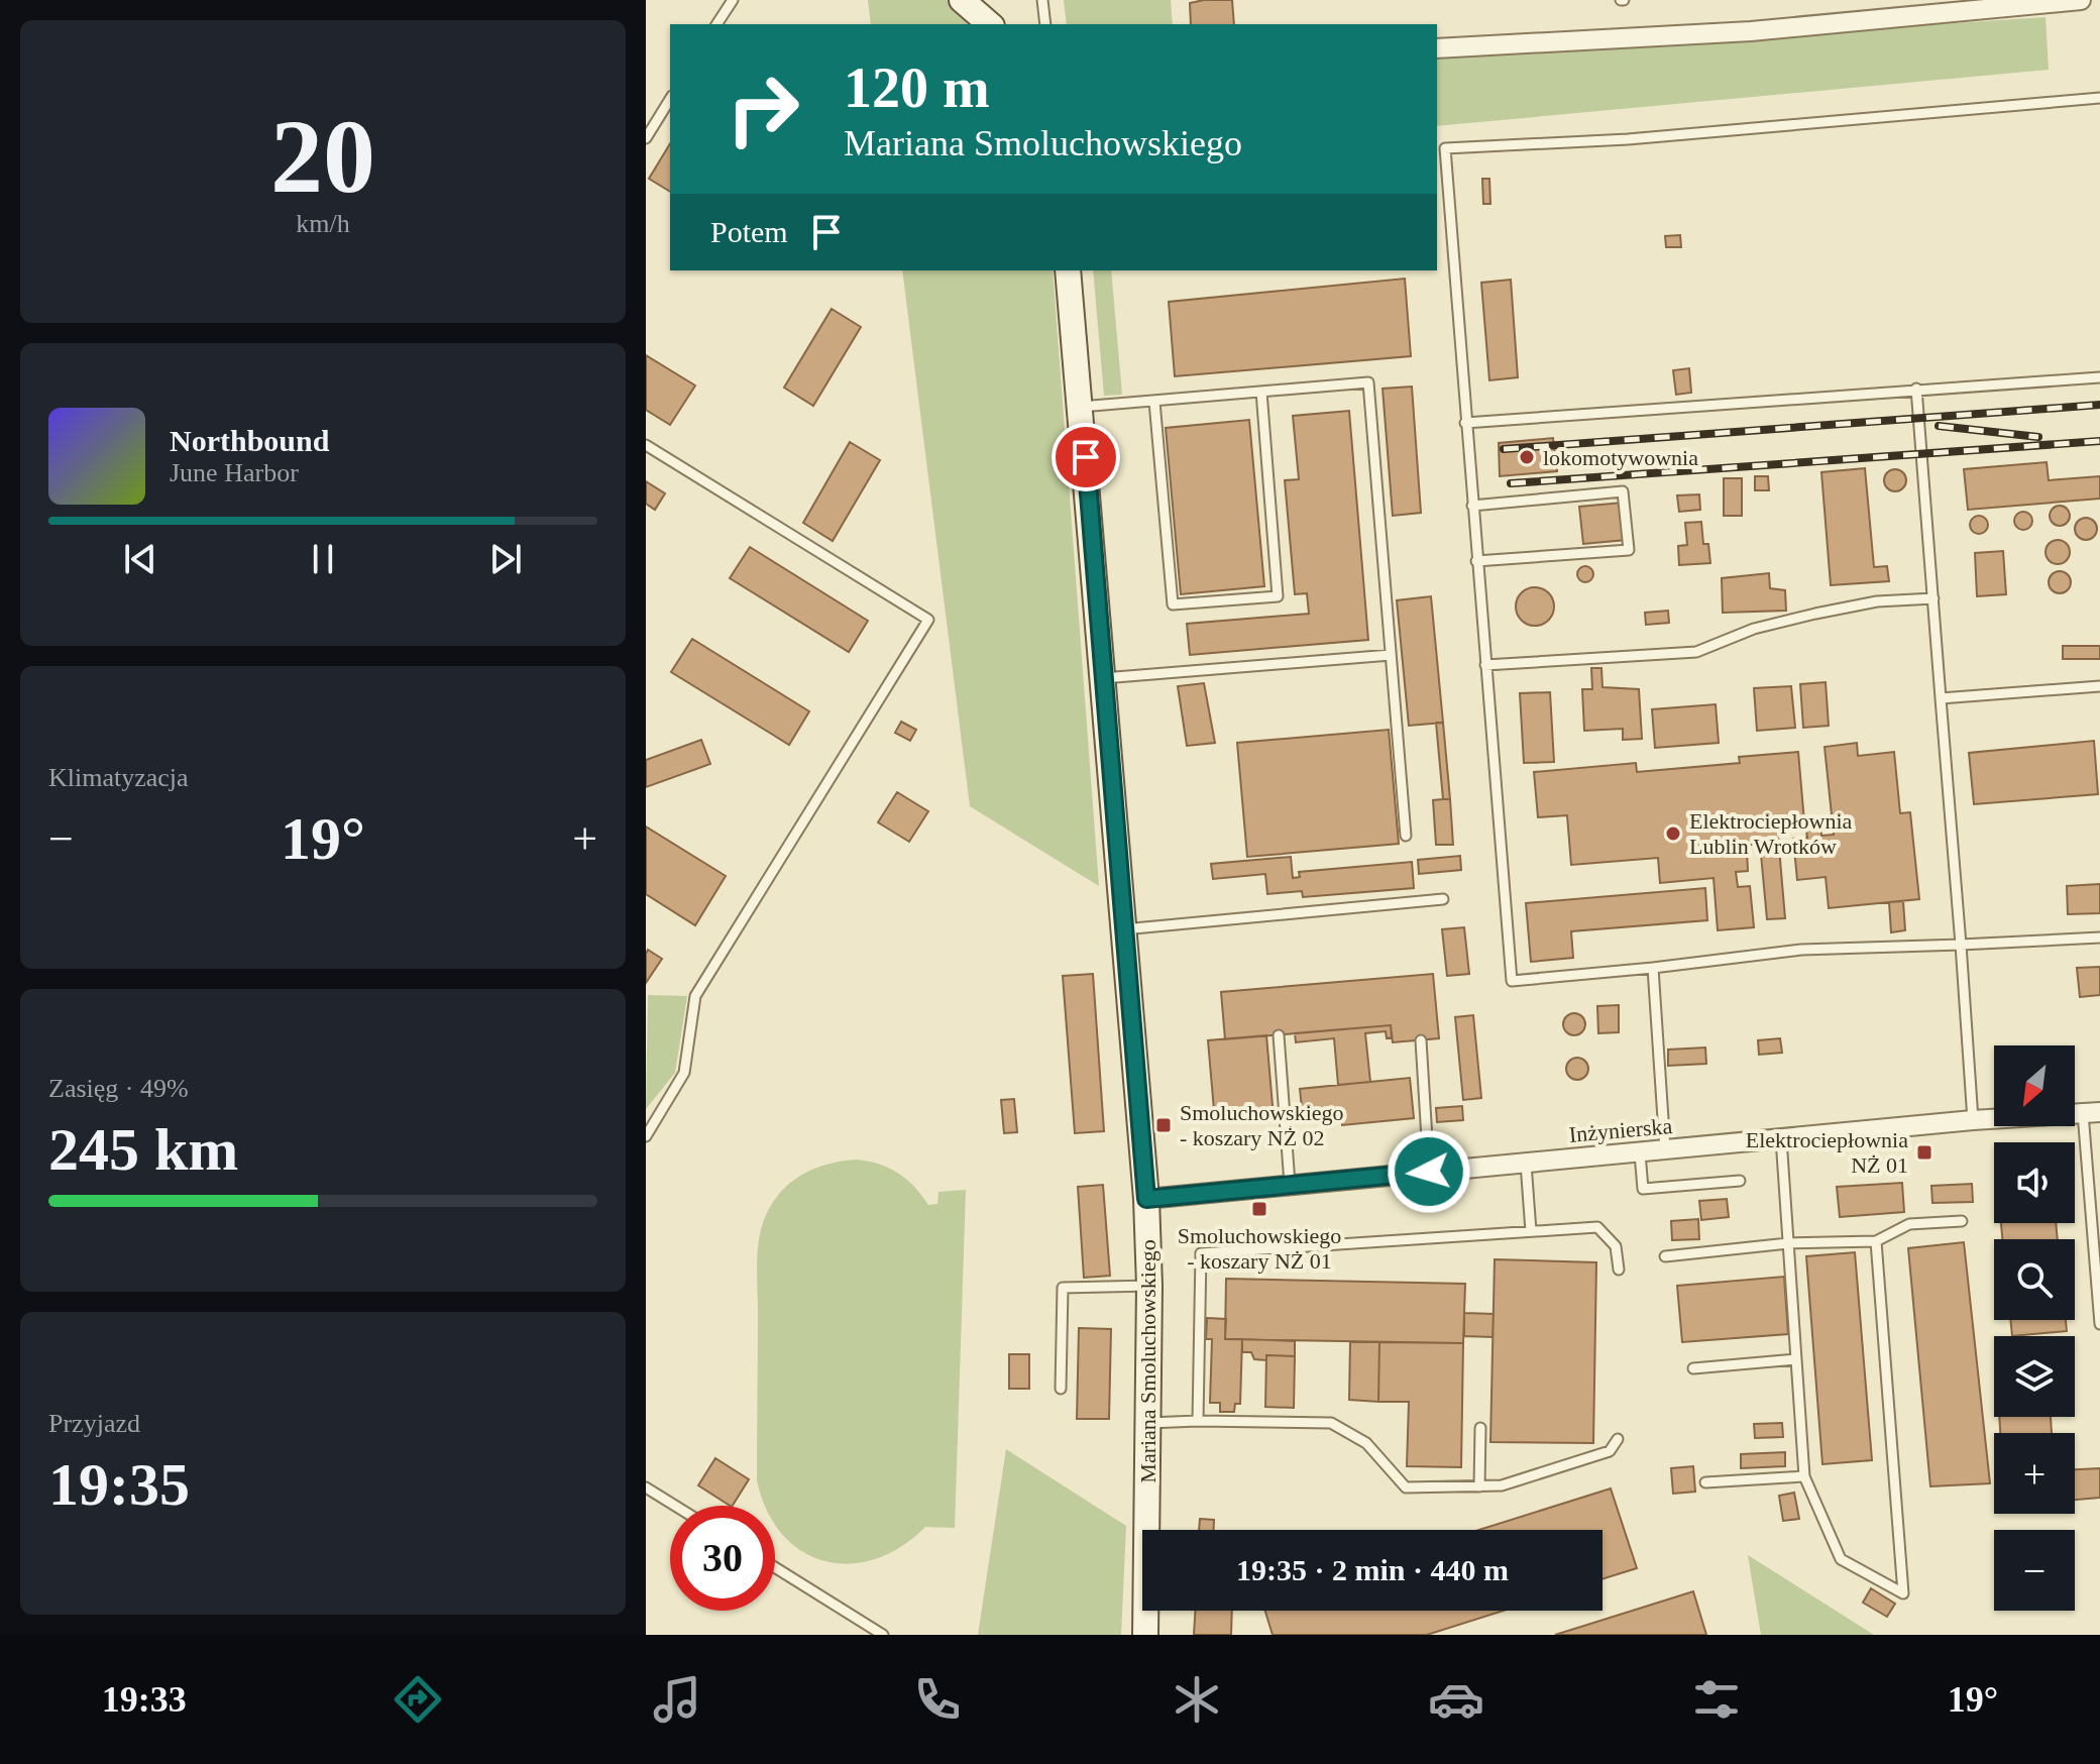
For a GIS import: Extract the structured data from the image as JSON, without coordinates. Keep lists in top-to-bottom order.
{
  "streets": {
    "street": ["Inżynierska", "Mariana Smoluchowskiego"]
  },
  "crossings": [
    ["Inżynierska", "Mariana Smoluchowskiego"]
  ],
  "places": {
    "other": ["lokomotywownia", "Elektrociepłownia Lublin Wrotków"],
    "transit": ["Smoluchowskiego - koszary NŻ 02", "Elektrociepłownia NŻ 01", "Smoluchowskiego - koszary NŻ 01"]
  },
  "north": "bottom left",
  "page": {
    "tile": [
      ["20", "km/h"],
      "Klimatyzacja",
      ["Zasięg · 49%", "245 km"],
      ["Przyjazd", "19:35"]
    ],
    "turn": ["120 m", "Mariana Smoluchowskiego"],
    "then": "Potem",
    "song": ["Northbound", "June Harbor"],
    "heat": ["−", "19°", "+"],
    "map_buttons": ["+", "−"],
    "limit": "30",
    "trip": "19:35 · 2 min · 440 m",
    "tabs": ["19:33", "19°"]
  }
}
